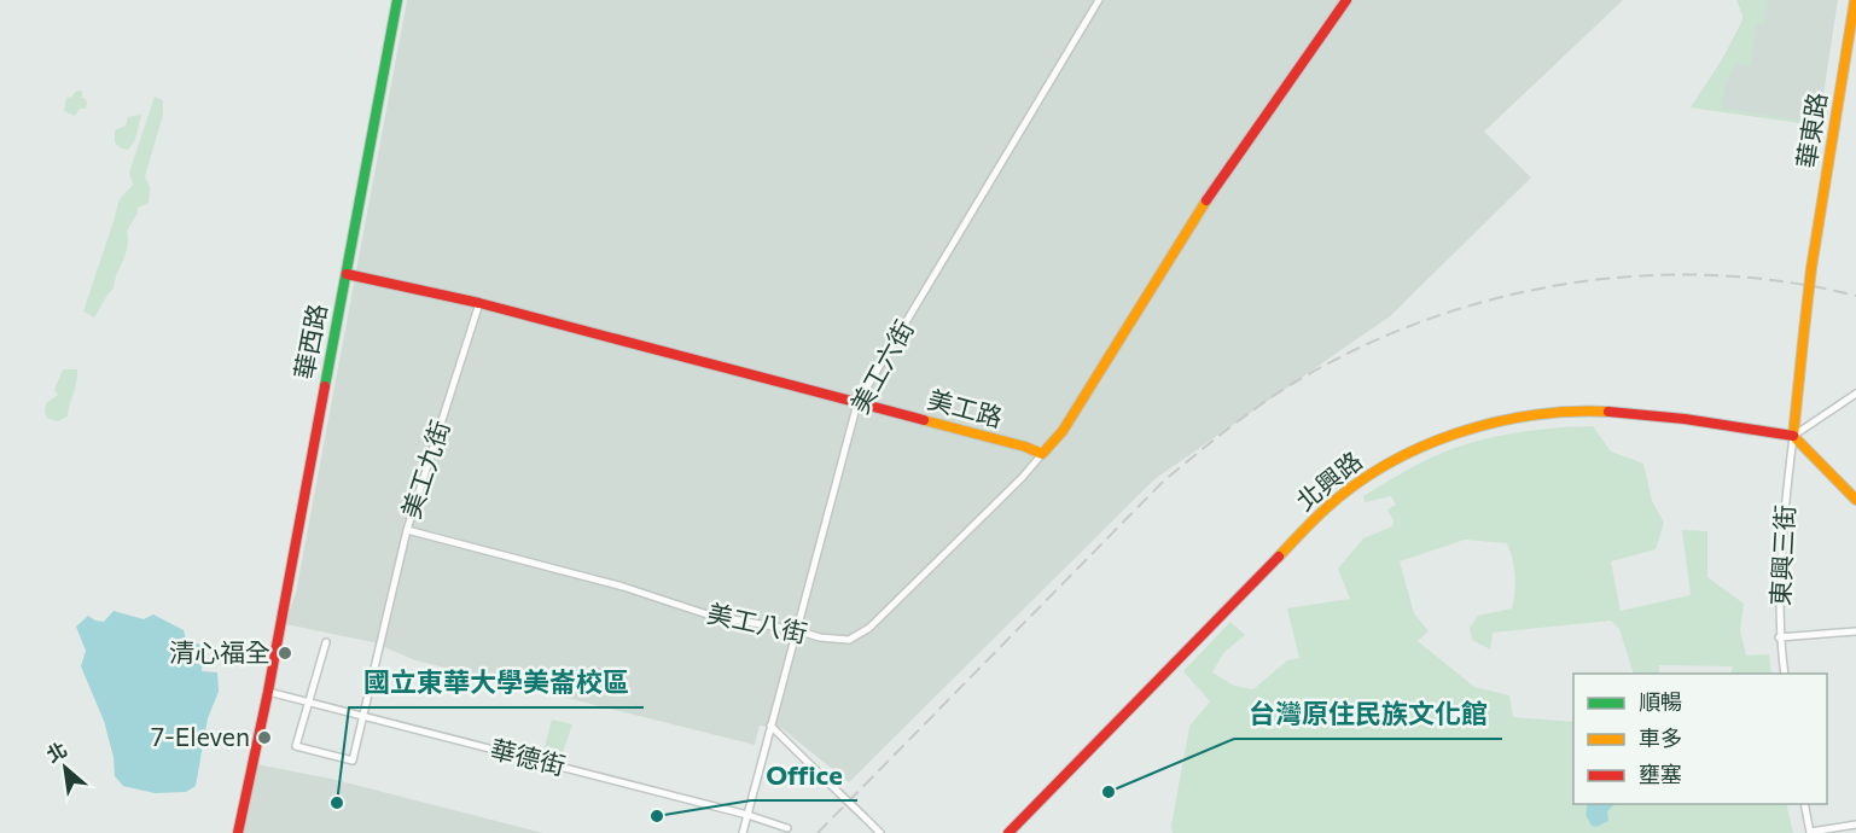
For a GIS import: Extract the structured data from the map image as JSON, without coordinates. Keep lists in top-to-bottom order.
{
  "streets": {
    "street": [
      "華東路",
      "華西路",
      "美工六街",
      "美工路",
      "美工九街",
      "北興路",
      "東興三街",
      "美工八街",
      "華德街"
    ]
  },
  "crossings": [
    ["華東路", "北興路"],
    ["華東路", "東興三街"],
    ["華西路", "美工路"],
    ["華西路", "華德街"],
    ["美工六街", "美工路"],
    ["美工六街", "美工八街"],
    ["美工六街", "華德街"],
    ["美工路", "美工九街"],
    ["美工路", "美工八街"],
    ["美工九街", "美工八街"],
    ["美工九街", "華德街"],
    ["北興路", "東興三街"]
  ],
  "places": [
    "清心福全",
    "7-Eleven",
    "台灣原住民族文化館",
    "國立東華大學美崙校區",
    "Office"
  ],
  "legend": ["順暢", "車多", "壅塞"],
  "north": "top left"
}
